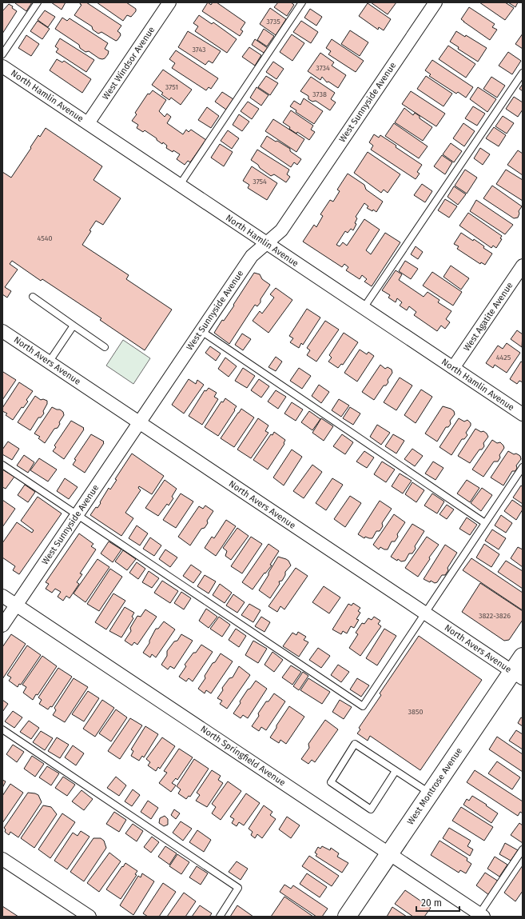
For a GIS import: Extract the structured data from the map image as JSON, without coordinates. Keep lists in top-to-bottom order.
{
  "streets": {
    "main road": ["West Montrose Avenue"],
    "street": [
      "West Windsor Avenue",
      "North Hamlin Avenue",
      "West Sunnyside Avenue",
      "West Agatite Avenue",
      "North Avers Avenue",
      "North Springfield Avenue"
    ]
  },
  "crossings": [
    ["West Windsor Avenue", "North Hamlin Avenue"],
    ["North Hamlin Avenue", "West Sunnyside Avenue"],
    ["North Hamlin Avenue", "West Agatite Avenue"],
    ["West Sunnyside Avenue", "North Avers Avenue"],
    ["West Sunnyside Avenue", "North Springfield Avenue"],
    ["North Avers Avenue", "West Montrose Avenue"],
    ["North Springfield Avenue", "West Montrose Avenue"]
  ],
  "house_numbers": [
    "3735",
    "3743",
    "3734",
    "3751",
    "3738",
    "3754",
    "4540",
    "4425",
    "3822-3826",
    "3850"
  ],
  "scale_bar": "20 m"
}
